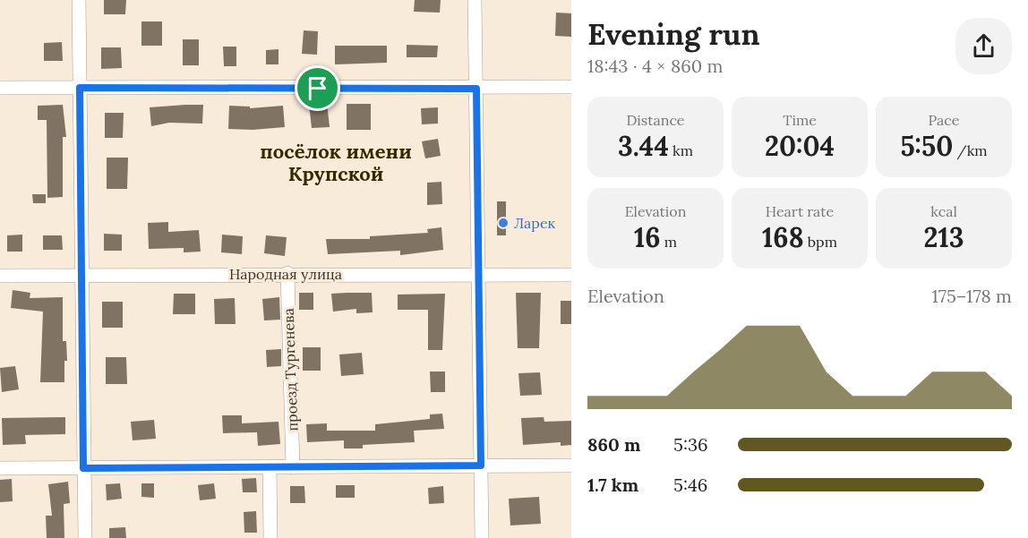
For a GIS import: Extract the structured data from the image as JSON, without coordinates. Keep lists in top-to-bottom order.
{
  "streets": {
    "street": ["Народная улица", "проезд Тургенева"]
  },
  "crossings": [
    ["Народная улица", "проезд Тургенева"]
  ],
  "districts": ["посёлок имени Крупской"],
  "places": ["Ларек"],
  "page": {
    "heading": ["Evening run", "18:43 · 4 × 860 m"],
    "stats": [
      ["Distance", "3.44 km"],
      ["Time", "20:04"],
      ["Pace", "5:50 /km"],
      ["Elevation", "16 m"],
      ["Heart rate", "168 bpm"],
      ["kcal", "213"]
    ],
    "chart": ["Elevation", "175–178 m"],
    "list": [
      {
        "name": "860 m",
        "note": "5:36"
      },
      {
        "name": "1.7 km",
        "note": "5:46"
      }
    ]
  }
}
